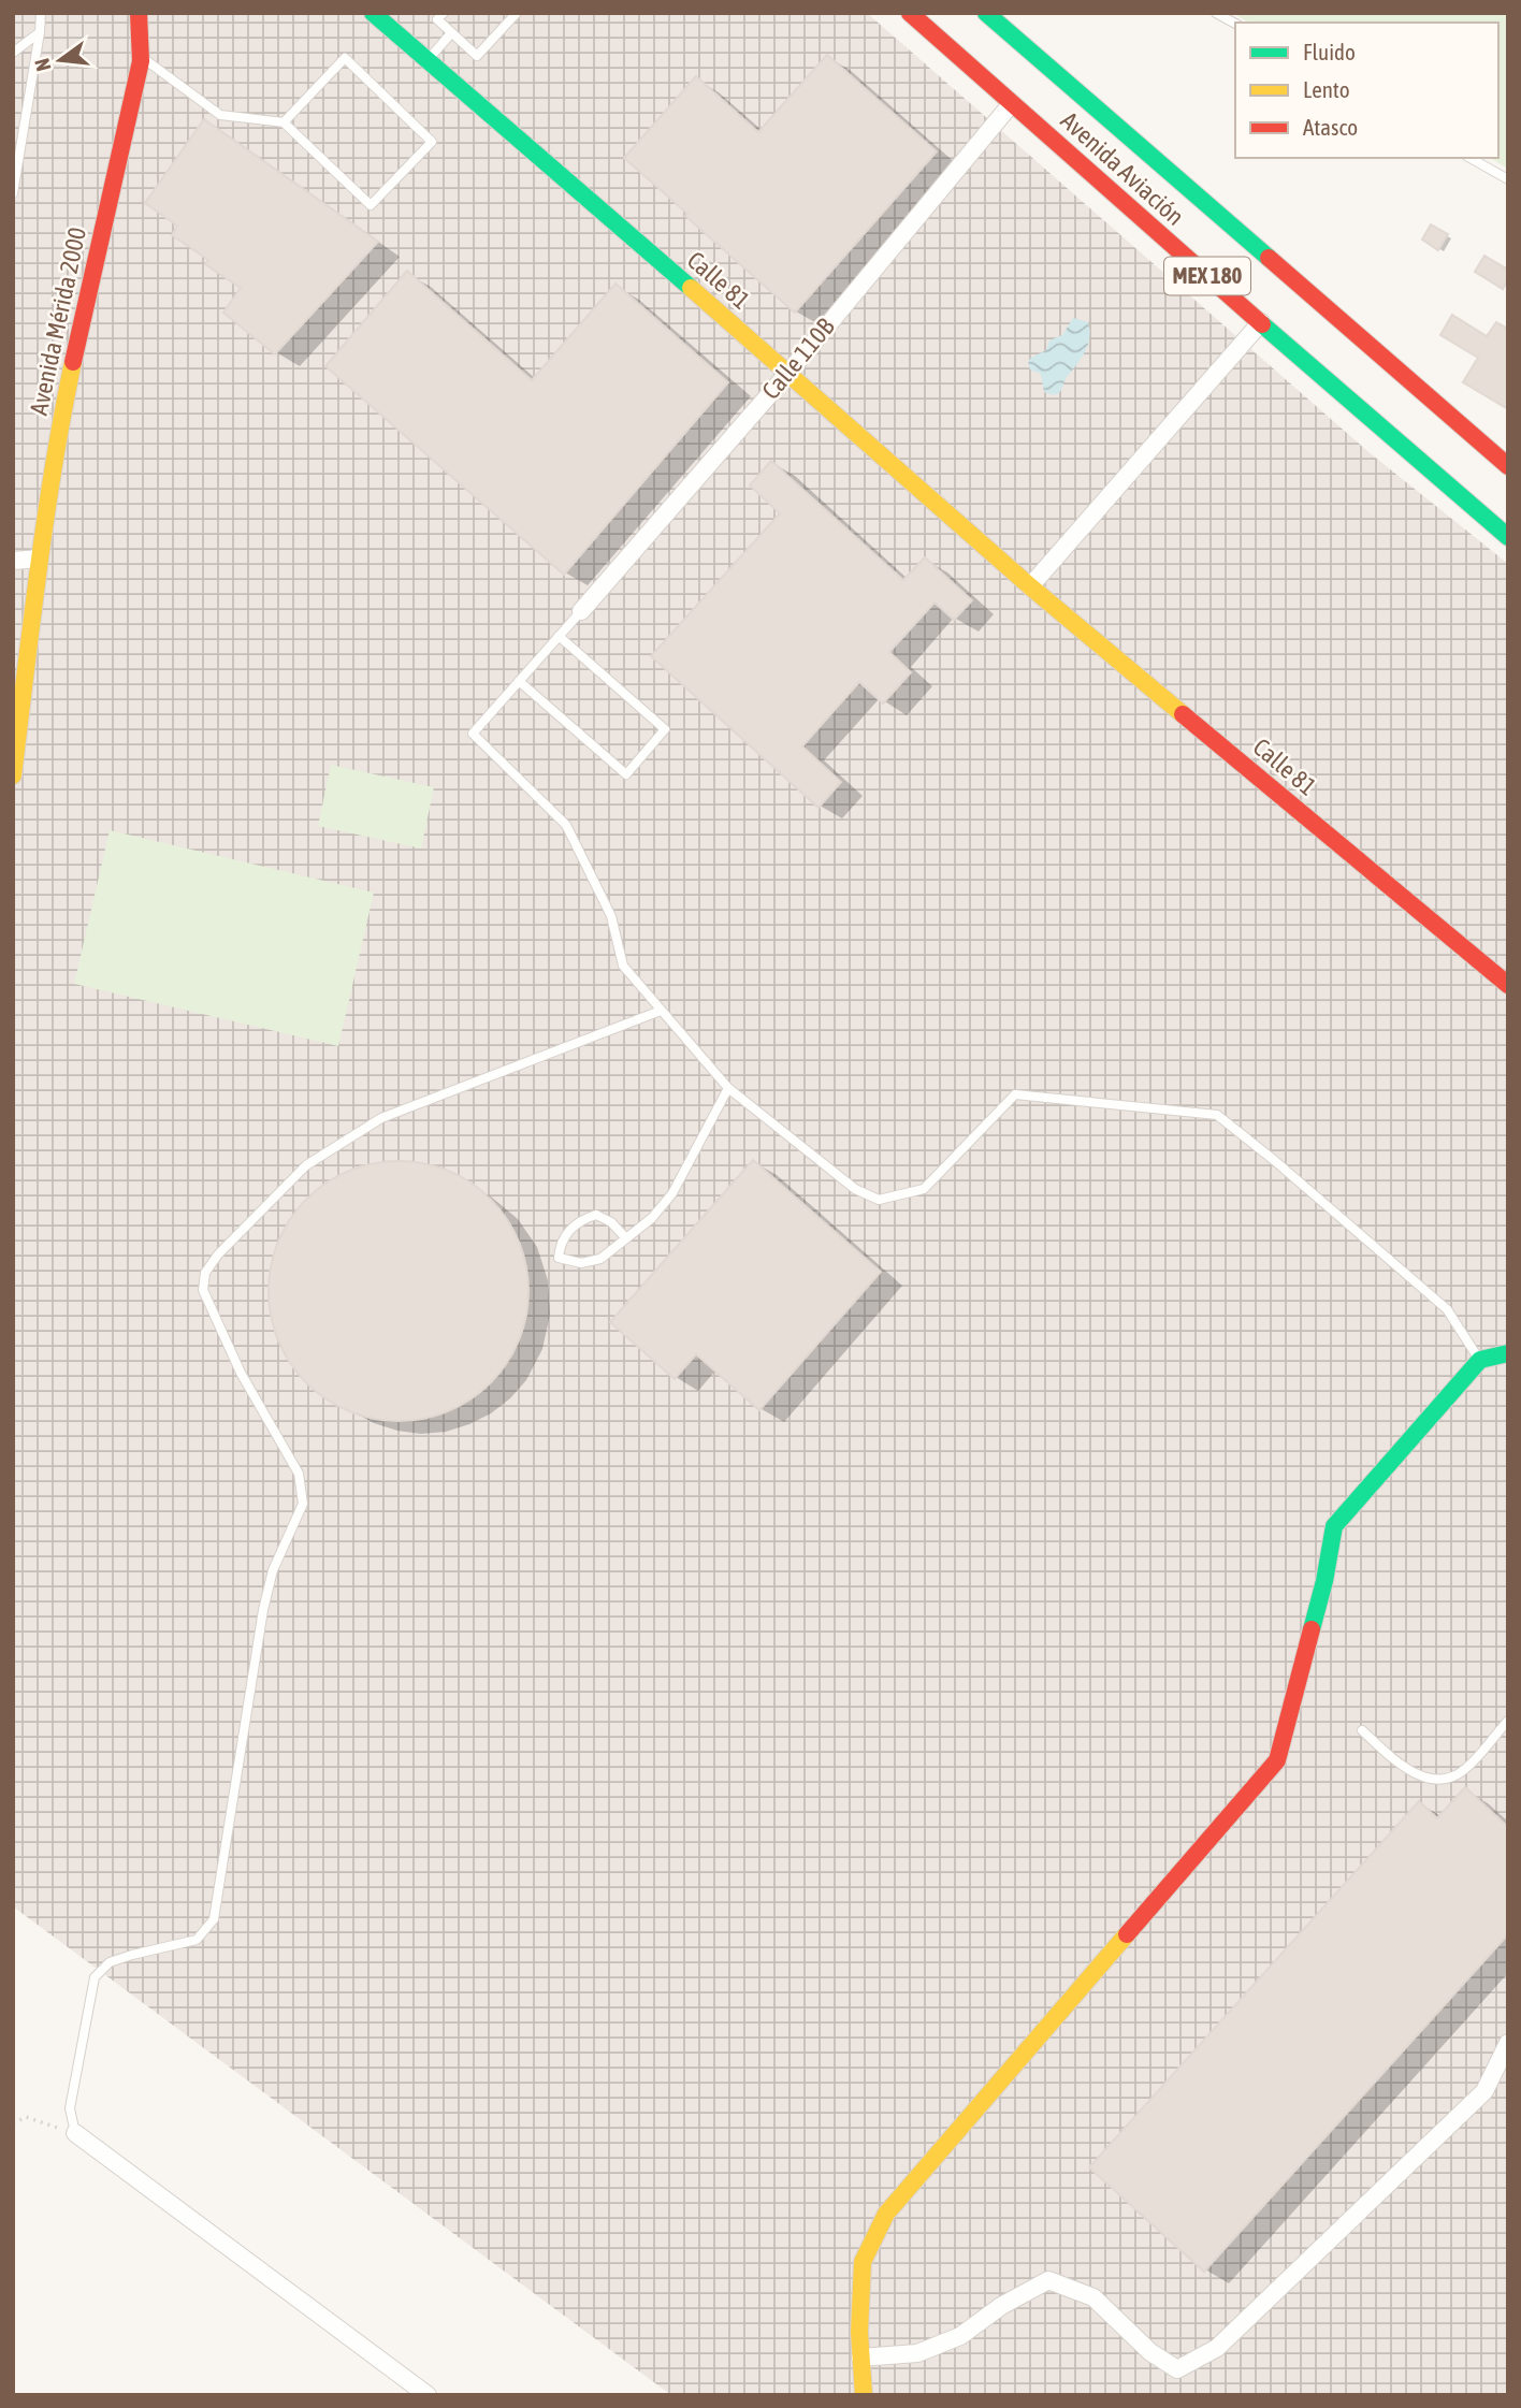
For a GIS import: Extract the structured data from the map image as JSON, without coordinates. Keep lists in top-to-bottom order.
{
  "streets": {
    "street": [
      "Avenida Aviación",
      "MEX 180",
      "Calle 81",
      "Avenida Mérida 2000",
      "Calle 110B"
    ]
  },
  "crossings": [
    ["Avenida Aviación", "Calle 110B"],
    ["Calle 81", "Calle 110B"]
  ],
  "legend": ["Fluido", "Lento", "Atasco"],
  "north": "left"
}
